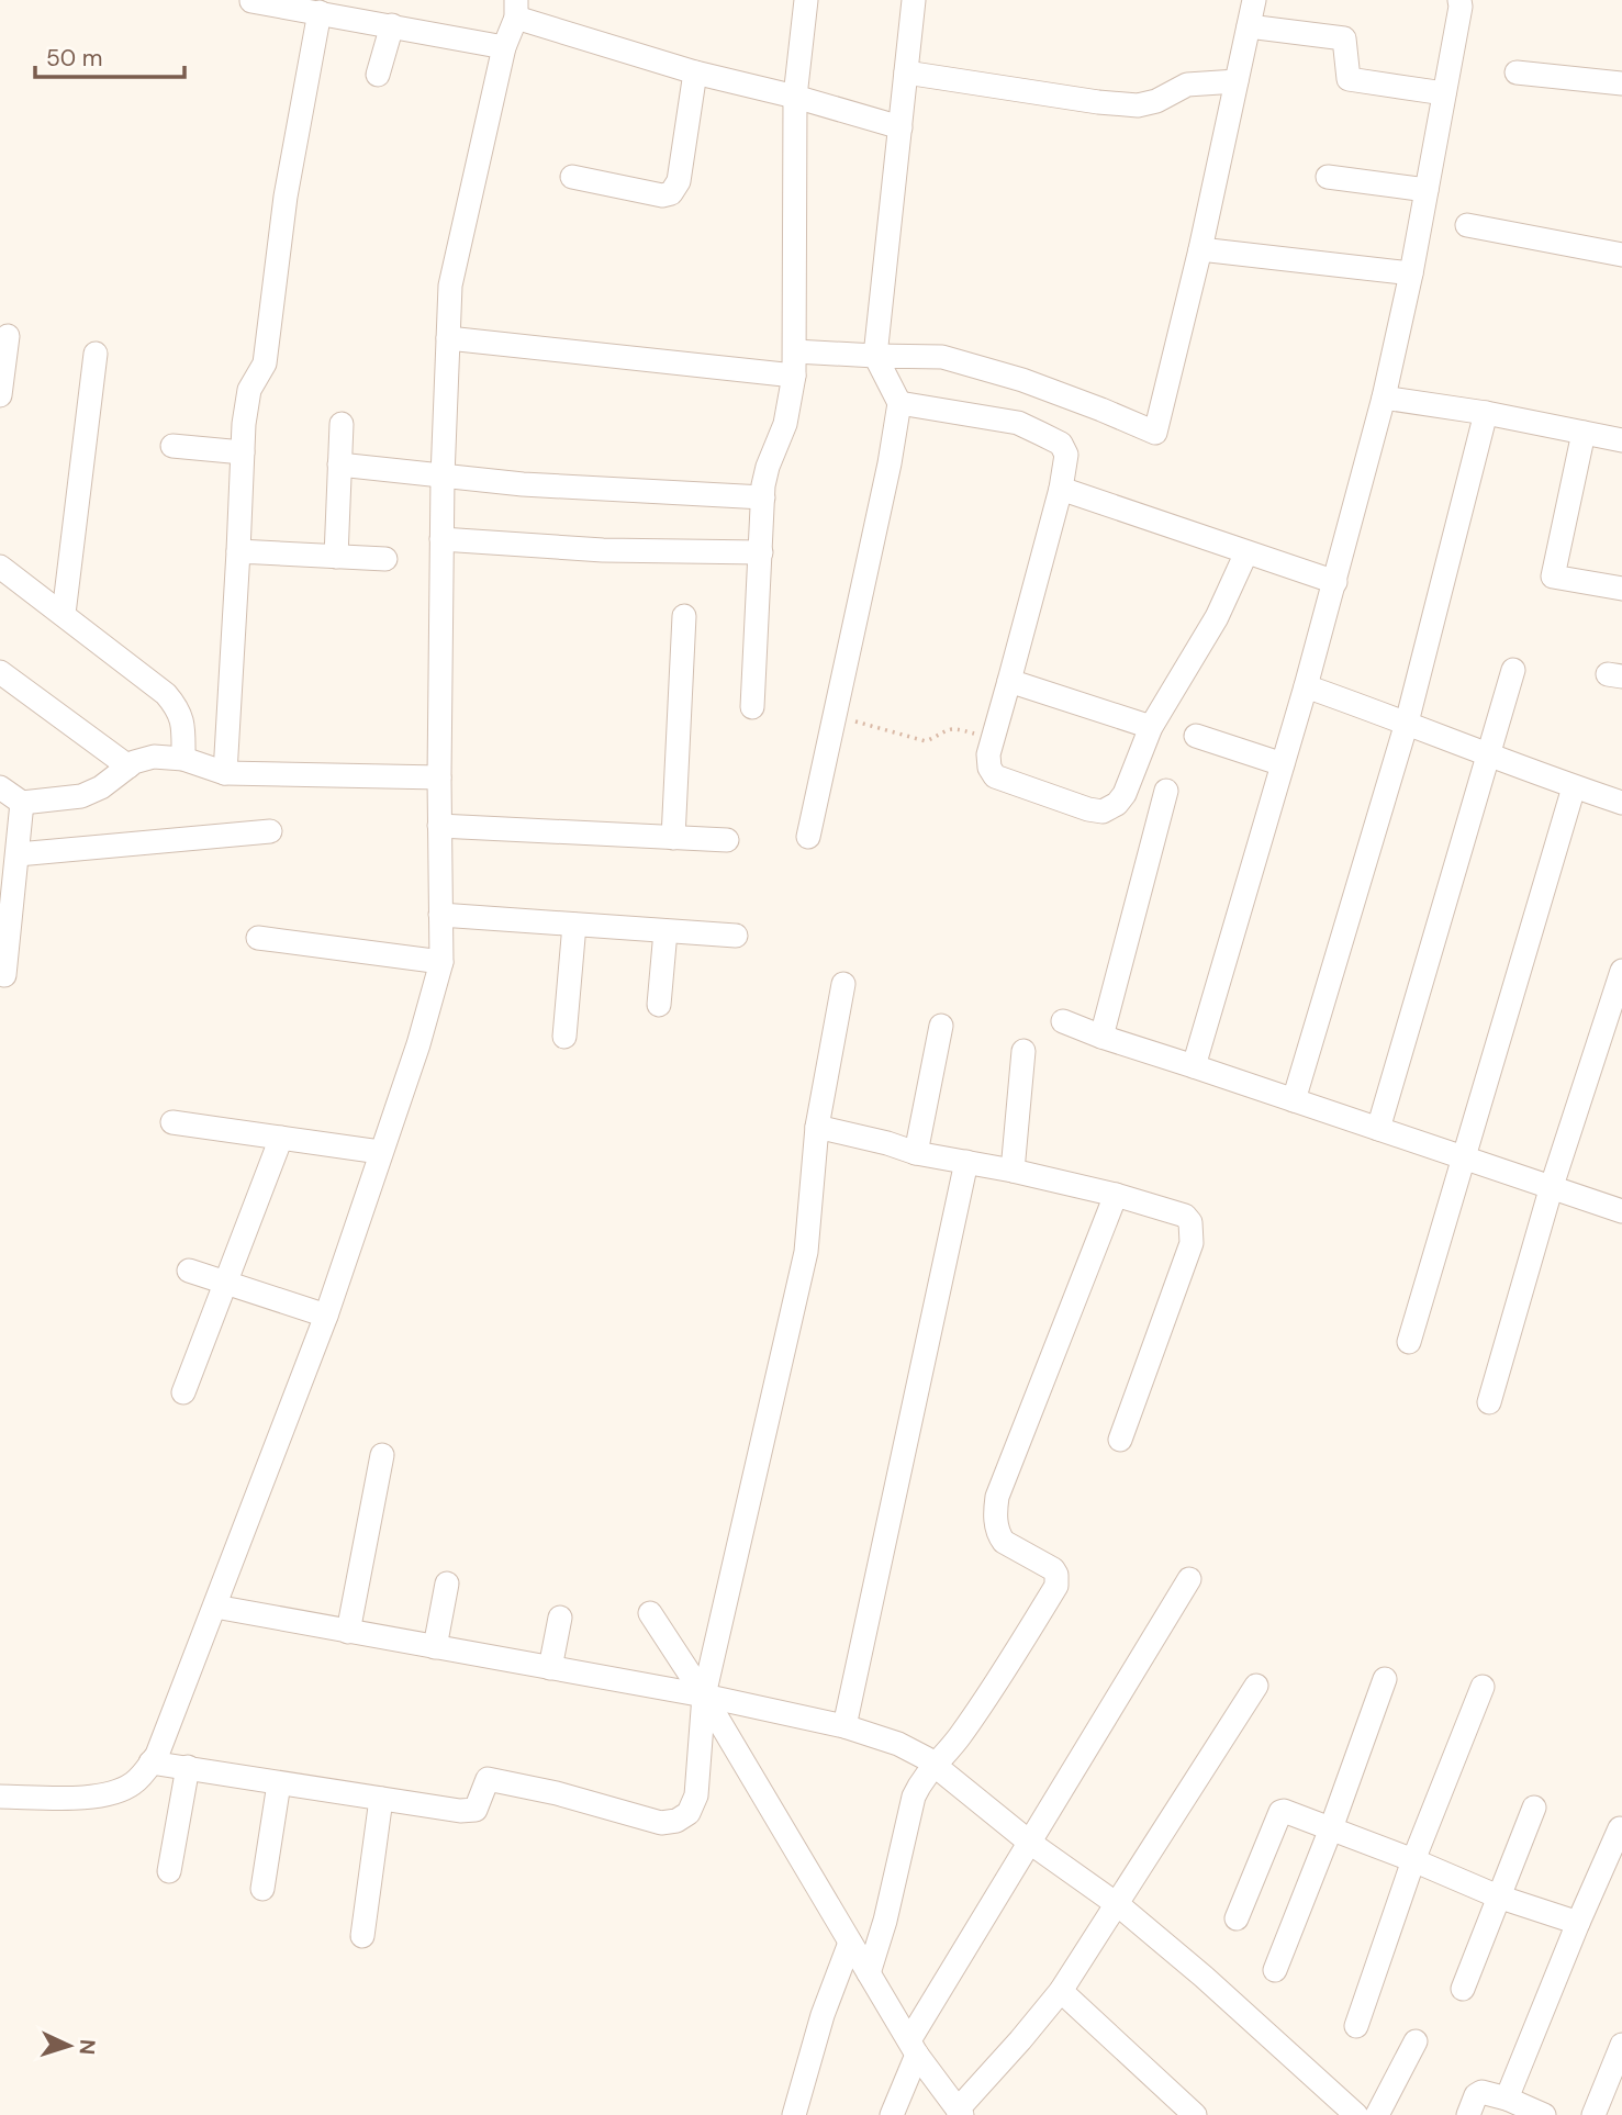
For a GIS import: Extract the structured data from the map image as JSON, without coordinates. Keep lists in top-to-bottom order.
{
  "scale_bar": "50 m",
  "north": "right"
}
